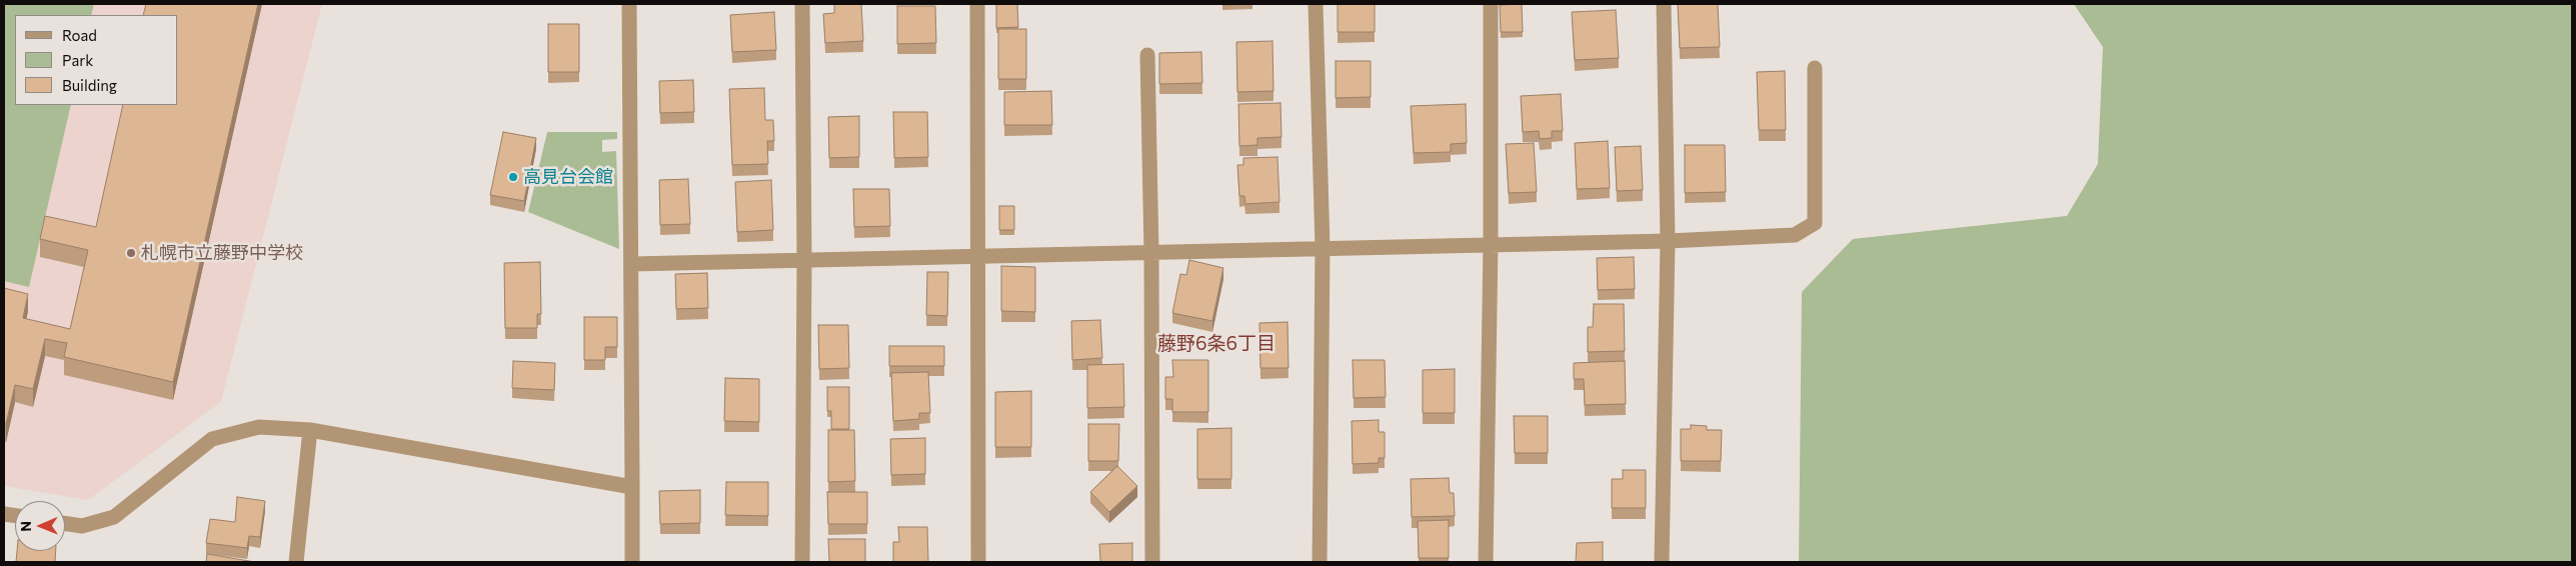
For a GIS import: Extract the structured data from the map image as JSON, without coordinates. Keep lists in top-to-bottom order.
{
  "districts": ["藤野6条6丁目"],
  "places": ["高見台会館", "札幌市立藤野中学校"],
  "legend": ["Road", "Park", "Building"],
  "north": "left"
}
